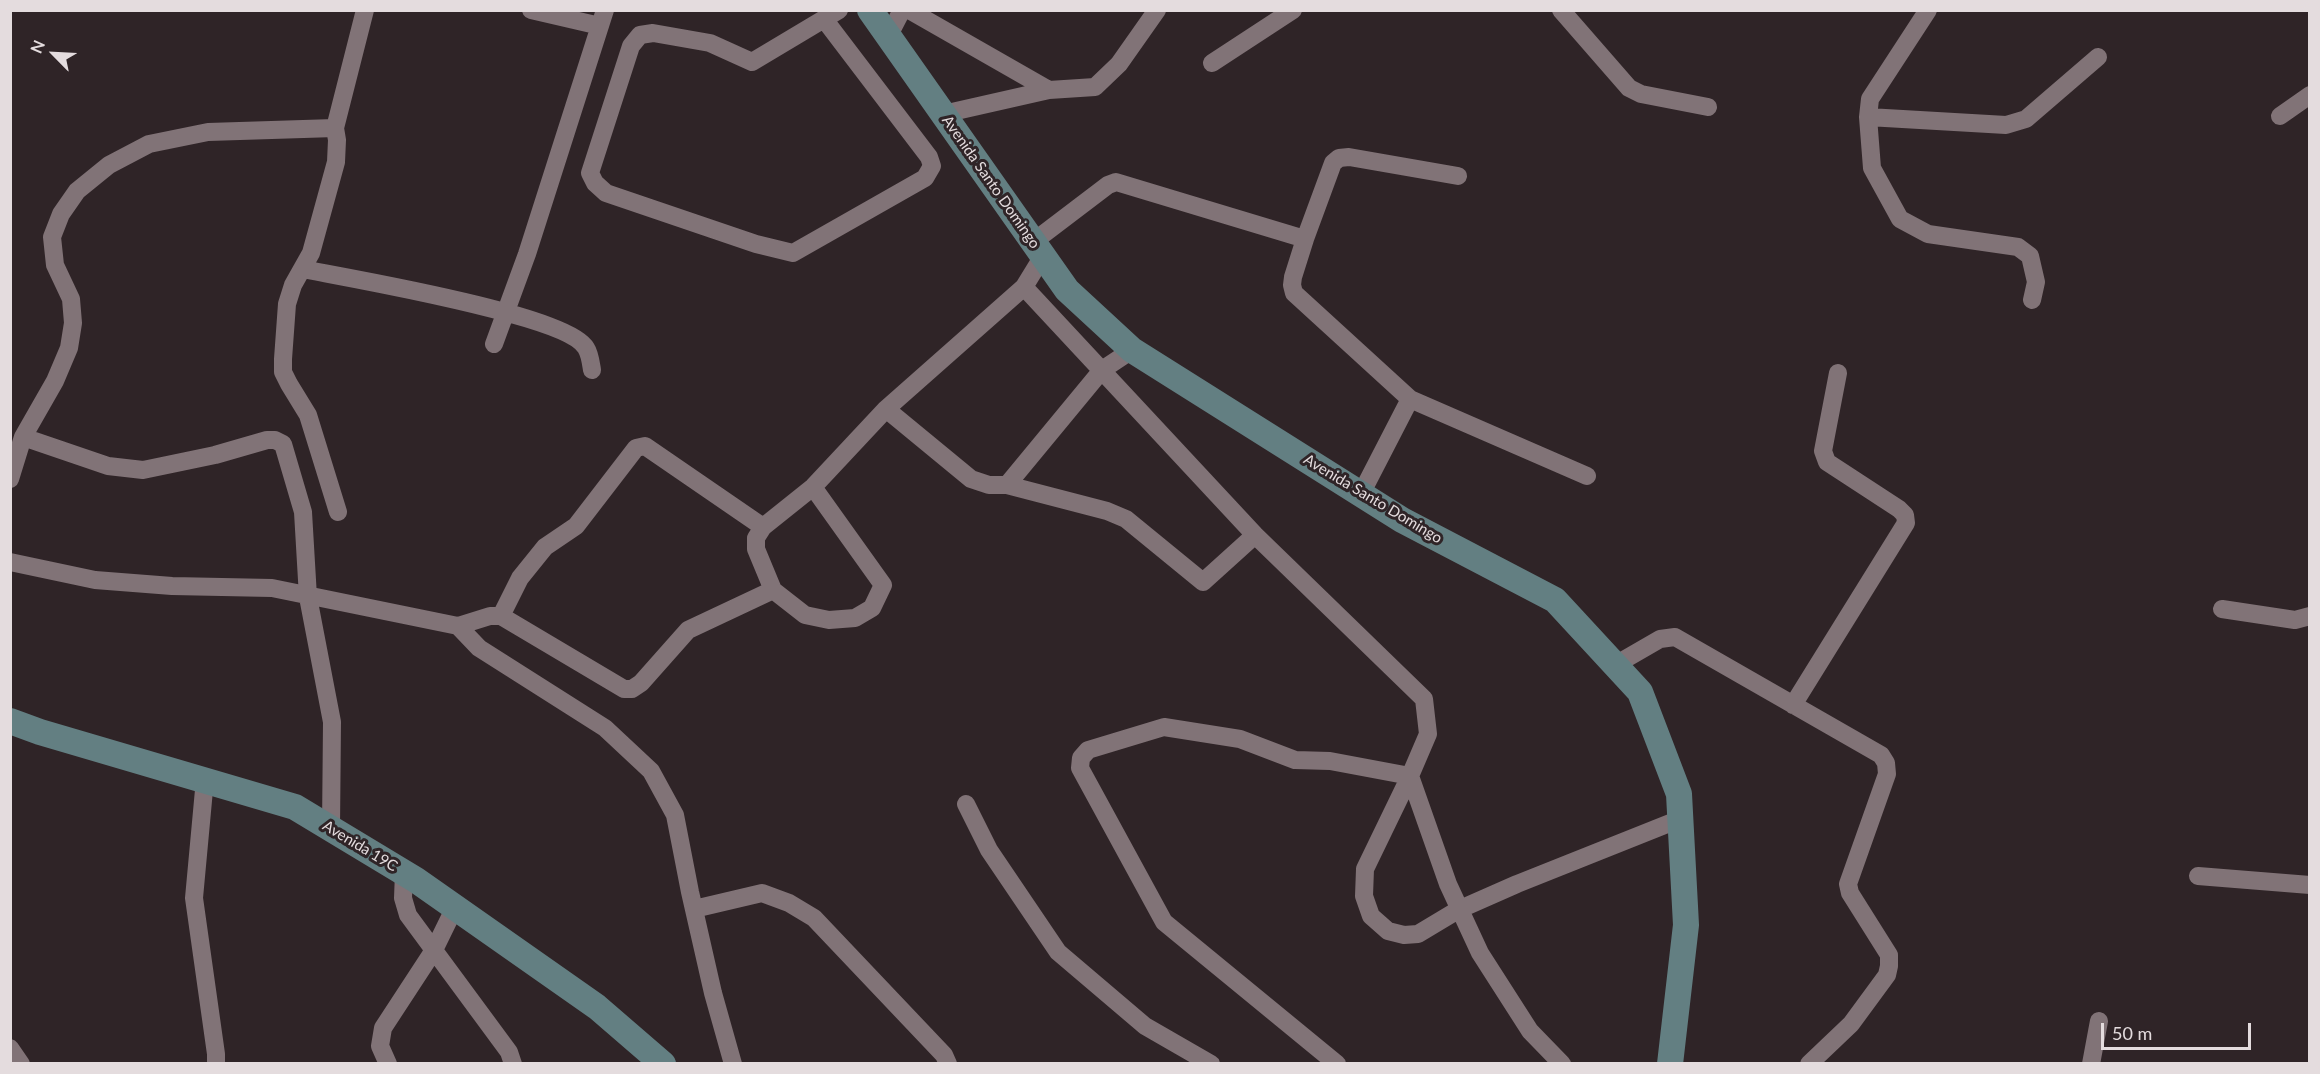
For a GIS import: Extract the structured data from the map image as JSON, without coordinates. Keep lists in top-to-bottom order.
{
  "streets": {
    "street": ["Avenida Santo Domingo", "Avenida 19C"]
  },
  "scale_bar": "50 m",
  "north": "top left"
}
